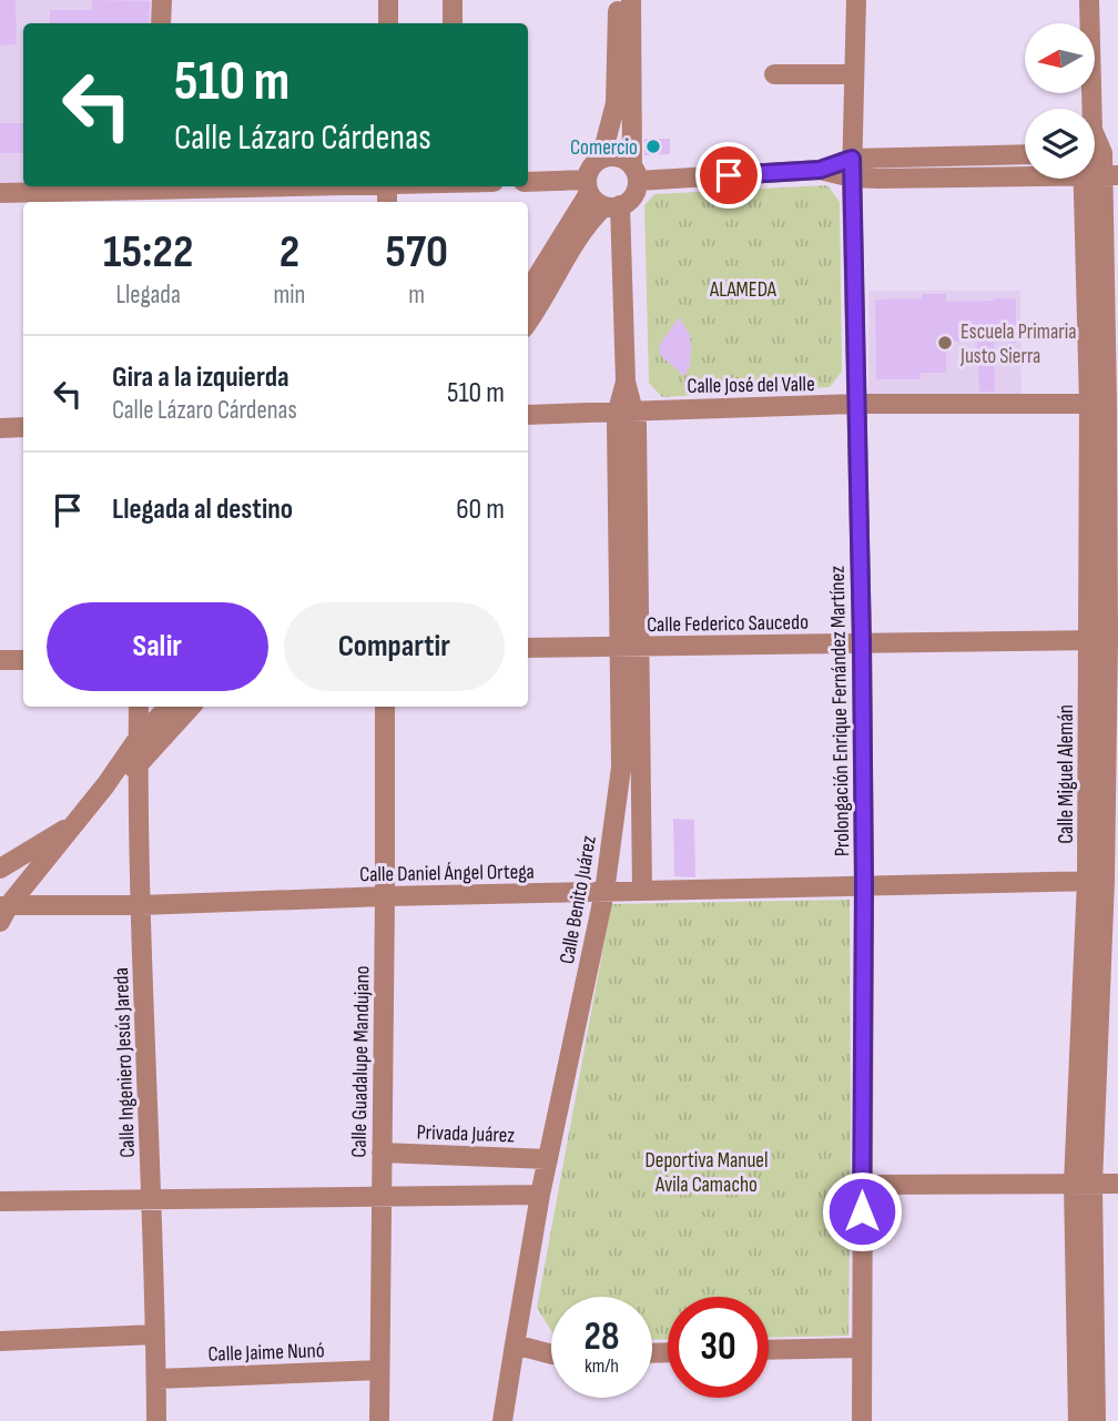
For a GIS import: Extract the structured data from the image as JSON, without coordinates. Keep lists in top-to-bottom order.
{
  "streets": {
    "street": [
      "Calle José del Valle",
      "Calle Federico Saucedo",
      "Prolongación Enrique Fernández Martínez",
      "Calle Miguel Alemán",
      "Calle Daniel Ángel Ortega",
      "Calle Benito Juárez",
      "Calle Guadalupe Mandujano",
      "Calle Ingeniero Jesús Jareda",
      "Privada Juárez",
      "Calle Jaime Nunó"
    ]
  },
  "crossings": [
    ["Calle José del Valle", "Prolongación Enrique Fernández Martínez"],
    ["Calle José del Valle", "Calle Miguel Alemán"],
    ["Calle José del Valle", "Calle Benito Juárez"],
    ["Calle Federico Saucedo", "Prolongación Enrique Fernández Martínez"],
    ["Calle Federico Saucedo", "Calle Miguel Alemán"],
    ["Calle Federico Saucedo", "Calle Benito Juárez"],
    ["Prolongación Enrique Fernández Martínez", "Calle Daniel Ángel Ortega"],
    ["Calle Miguel Alemán", "Calle Daniel Ángel Ortega"],
    ["Calle Daniel Ángel Ortega", "Calle Benito Juárez"],
    ["Calle Daniel Ángel Ortega", "Calle Guadalupe Mandujano"],
    ["Calle Daniel Ángel Ortega", "Calle Ingeniero Jesús Jareda"],
    ["Calle Benito Juárez", "Privada Juárez"],
    ["Calle Guadalupe Mandujano", "Privada Juárez"],
    ["Calle Guadalupe Mandujano", "Calle Jaime Nunó"],
    ["Calle Ingeniero Jesús Jareda", "Calle Jaime Nunó"]
  ],
  "parks": ["ALAMEDA", "Deportiva Manuel Avila Camacho"],
  "places": ["Comercio", "Escuela Primaria Justo Sierra"],
  "north": "left",
  "page": {
    "turn": ["510 m", "Calle Lázaro Cárdenas"],
    "eta": [
      "15:22",
      "Llegada",
      "2",
      "min",
      "570",
      "m"
    ],
    "list": [
      {
        "name": "Gira a la izquierda",
        "note": "Calle Lázaro Cárdenas",
        "value": "510 m"
      },
      {
        "name": "Llegada al destino",
        "value": "60 m"
      }
    ],
    "buttons": ["Salir", "Compartir"],
    "speed": "28 km/h",
    "limit": "30"
  }
}
